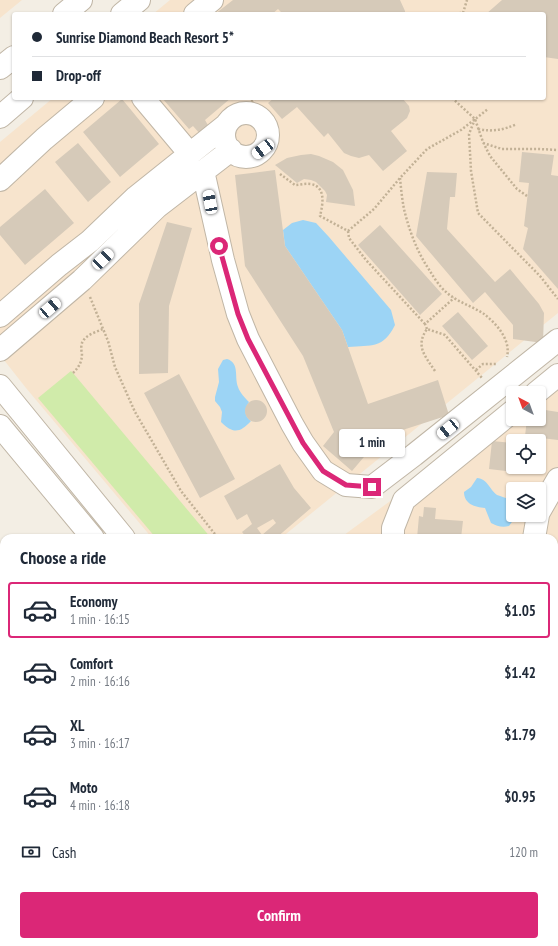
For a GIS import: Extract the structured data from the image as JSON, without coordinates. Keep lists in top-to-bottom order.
{
  "north": "top left",
  "page": {
    "banner": ["Sunrise Diamond Beach Resort 5*", "Drop-off"],
    "bubble": "1 min",
    "heading": "Choose a ride",
    "list": [
      {
        "name": "Economy",
        "note": "1 min · 16:15",
        "value": "$1.05"
      },
      {
        "name": "Comfort",
        "note": "2 min · 16:16",
        "value": "$1.42"
      },
      {
        "name": "XL",
        "note": "3 min · 16:17",
        "value": "$1.79"
      },
      {
        "name": "Moto",
        "note": "4 min · 16:18",
        "value": "$0.95"
      }
    ],
    "pay": ["Cash", "120 m"],
    "buttons": "Confirm"
  }
}
